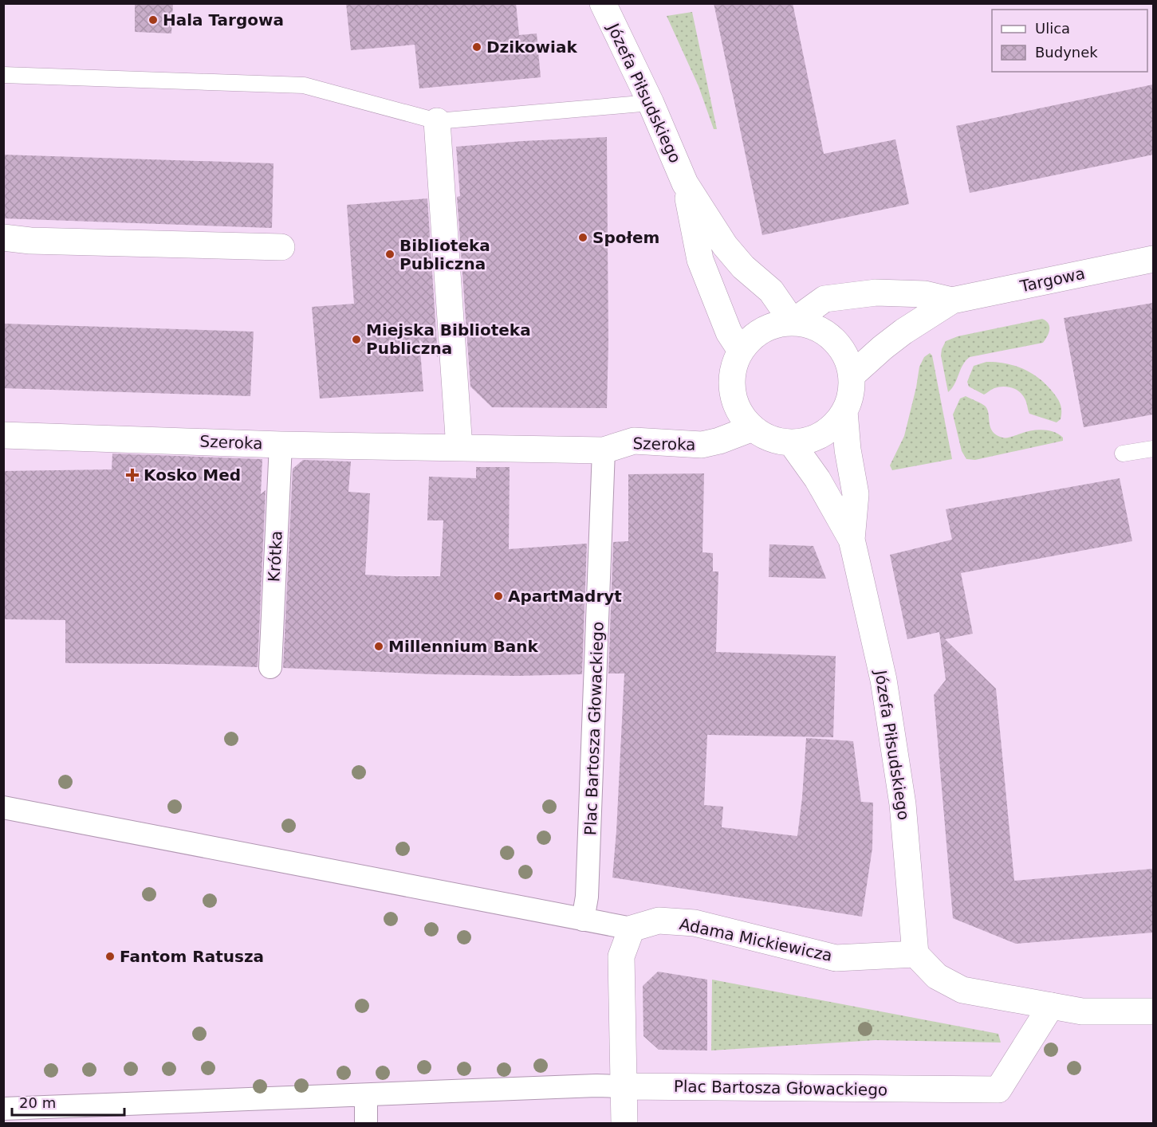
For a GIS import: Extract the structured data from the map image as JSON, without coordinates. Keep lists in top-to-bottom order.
{
  "streets": {
    "street": [
      "Józefa Piłsudskiego",
      "Targowa",
      "Szeroka",
      "Krótka",
      "Plac Bartosza Głowackiego",
      "Adama Mickiewicza"
    ]
  },
  "crossings": [
    ["Józefa Piłsudskiego", "Targowa"],
    ["Józefa Piłsudskiego", "Szeroka"],
    ["Józefa Piłsudskiego", "Adama Mickiewicza"],
    ["Targowa", "Szeroka"],
    ["Szeroka", "Krótka"],
    ["Szeroka", "Plac Bartosza Głowackiego"]
  ],
  "places": {
    "other": [
      "Hala Targowa",
      "Dzikowiak",
      "Społem",
      "Biblioteka Publiczna",
      "Miejska Biblioteka Publiczna",
      "ApartMadryt",
      "Millennium Bank",
      "Fantom Ratusza"
    ],
    "health": ["Kosko Med"]
  },
  "legend": ["Ulica", "Budynek"],
  "scale_bar": "20 m"
}
